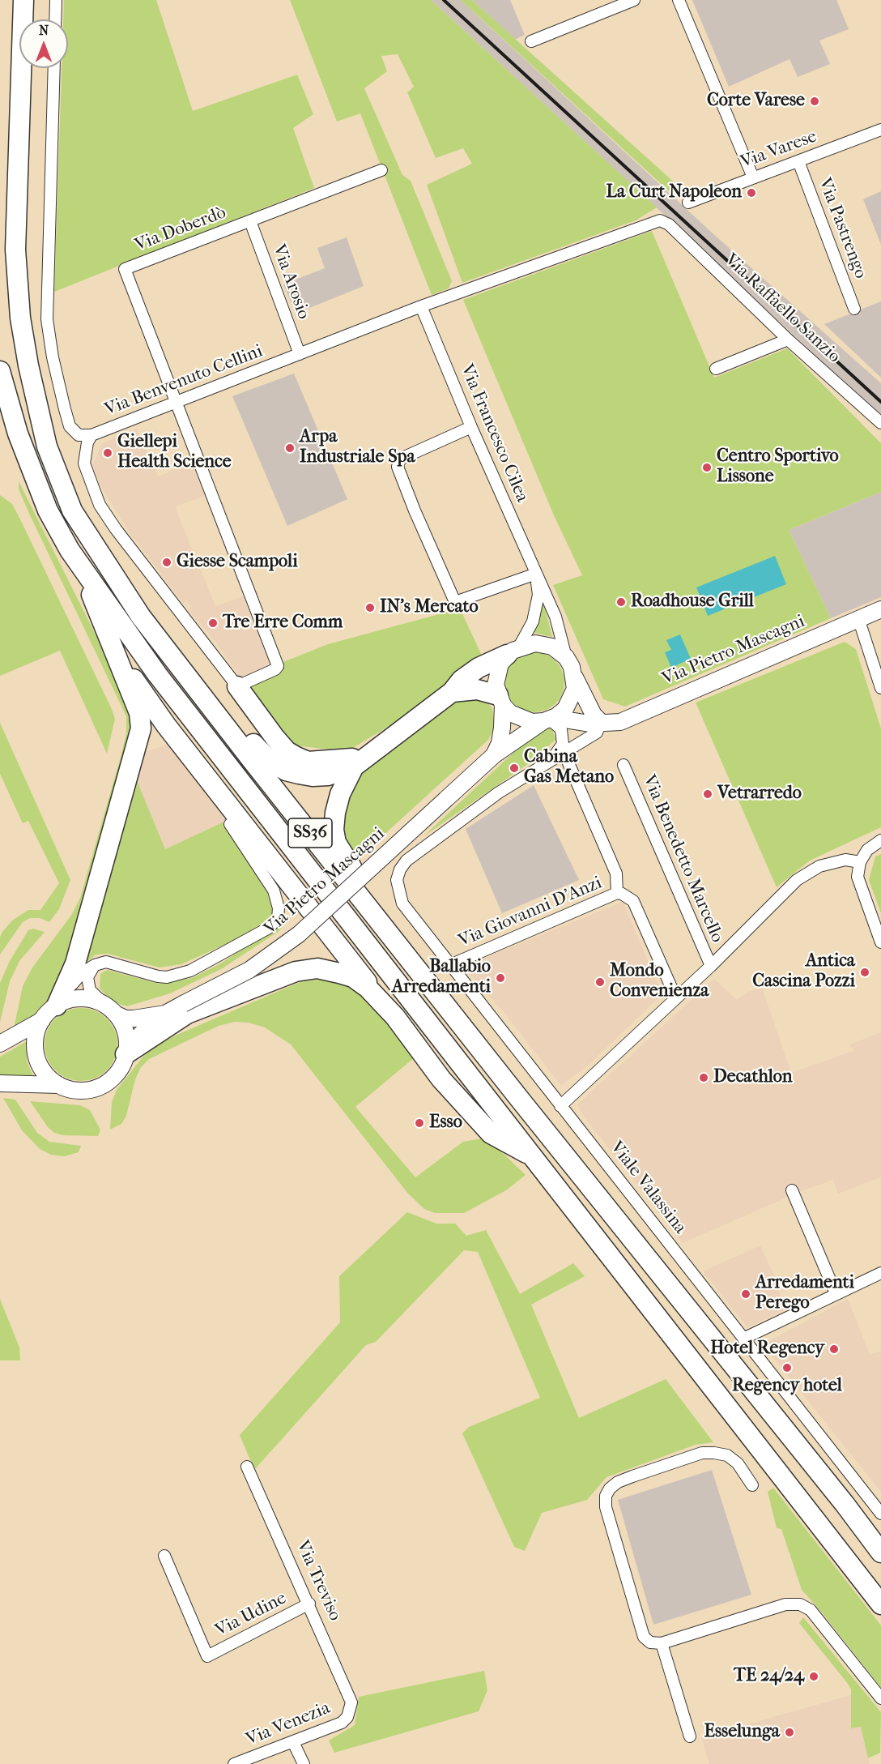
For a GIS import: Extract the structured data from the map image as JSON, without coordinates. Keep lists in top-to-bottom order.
{
  "streets": {
    "highway": ["SS36"],
    "main road": ["Via Pietro Mascagni"],
    "street": [
      "Via Varese",
      "Via Pastrengo",
      "Via Doberdò",
      "Via Arosio",
      "Via Raffaello Sanzio",
      "Via Benvenuto Cellini",
      "Via Francesco Cilea",
      "Via Benedetto Marcello",
      "Via Giovanni D'Anzi",
      "Viale Valassina",
      "Via Treviso",
      "Via Udine",
      "Via Venezia"
    ]
  },
  "crossings": [
    ["Via Varese", "Via Pastrengo"],
    ["Via Doberdò", "Via Arosio"],
    ["Via Doberdò", "Via Benvenuto Cellini"],
    ["Via Arosio", "Via Benvenuto Cellini"],
    ["Via Raffaello Sanzio", "Via Benvenuto Cellini"],
    ["Via Benvenuto Cellini", "Via Francesco Cilea"],
    ["Via Francesco Cilea", "Via Pietro Mascagni"],
    ["Via Pietro Mascagni", "Via Giovanni D'Anzi"],
    ["Via Pietro Mascagni", "Viale Valassina"],
    ["Via Giovanni D'Anzi", "Viale Valassina"],
    ["Via Treviso", "Via Udine"],
    ["Via Treviso", "Via Venezia"]
  ],
  "places": [
    "Corte Varese",
    "La Curt Napoleon",
    "Arpa Industriale Spa",
    "Giellepi Health Science",
    "Centro Sportivo Lissone",
    "Giesse Scampoli",
    "Roadhouse Grill",
    "IN's Mercato",
    "Tre Erre Comm",
    "Cabina Gas Metano",
    "Vetrarredo",
    "Antica Cascina Pozzi",
    "Ballabio Arredamenti",
    "Mondo Convenienza",
    "Decathlon",
    "Esso",
    "Arredamenti Perego",
    "Hotel Regency",
    "Regency hotel",
    "TE 24/24",
    "Esselunga"
  ],
  "north": "top"
}
